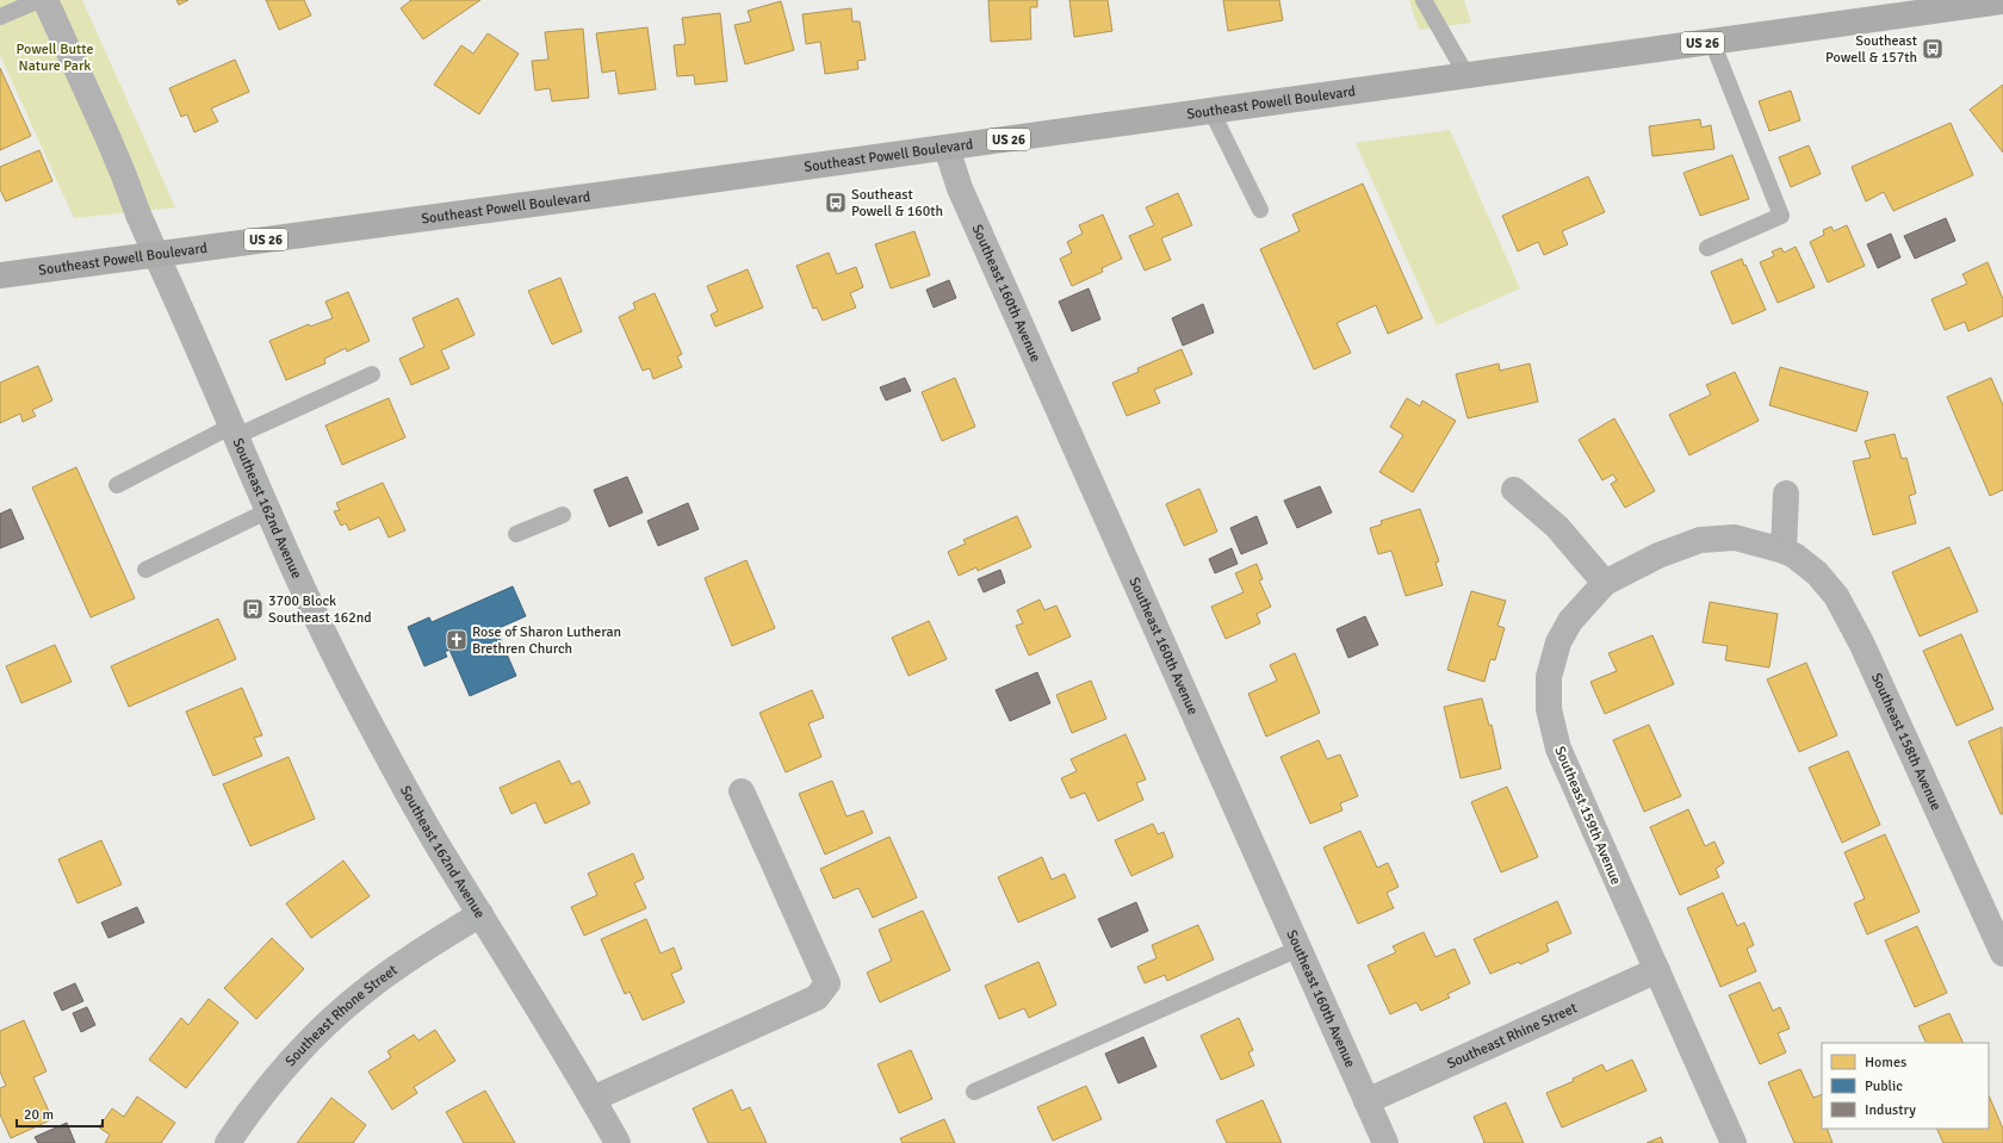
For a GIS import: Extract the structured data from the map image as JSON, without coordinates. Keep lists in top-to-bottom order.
{
  "streets": {
    "main road": ["US 26", "Southeast Powell Boulevard", "Southeast 162nd Avenue"],
    "street": [
      "Southeast 160th Avenue",
      "Southeast 158th Avenue",
      "Southeast 159th Avenue",
      "Southeast Rhone Street",
      "Southeast Rhine Street"
    ]
  },
  "crossings": [
    ["Southeast Powell Boulevard", "Southeast 160th Avenue"],
    ["Southeast Powell Boulevard", "Southeast 162nd Avenue"],
    ["Southeast 160th Avenue", "Southeast Rhine Street"],
    ["Southeast 162nd Avenue", "Southeast Rhone Street"],
    ["Southeast 158th Avenue", "Southeast 159th Avenue"],
    ["Southeast 159th Avenue", "Southeast Rhine Street"]
  ],
  "parks": ["Powell Butte Nature Park"],
  "places": {
    "bus stop": ["Southeast Powell & 157th", "Southeast Powell & 160th", "3700 Block Southeast 162nd"],
    "church": ["Rose of Sharon Lutheran Brethren Church"]
  },
  "legend": ["Homes", "Public", "Industry"],
  "scale_bar": "20 m"
}
